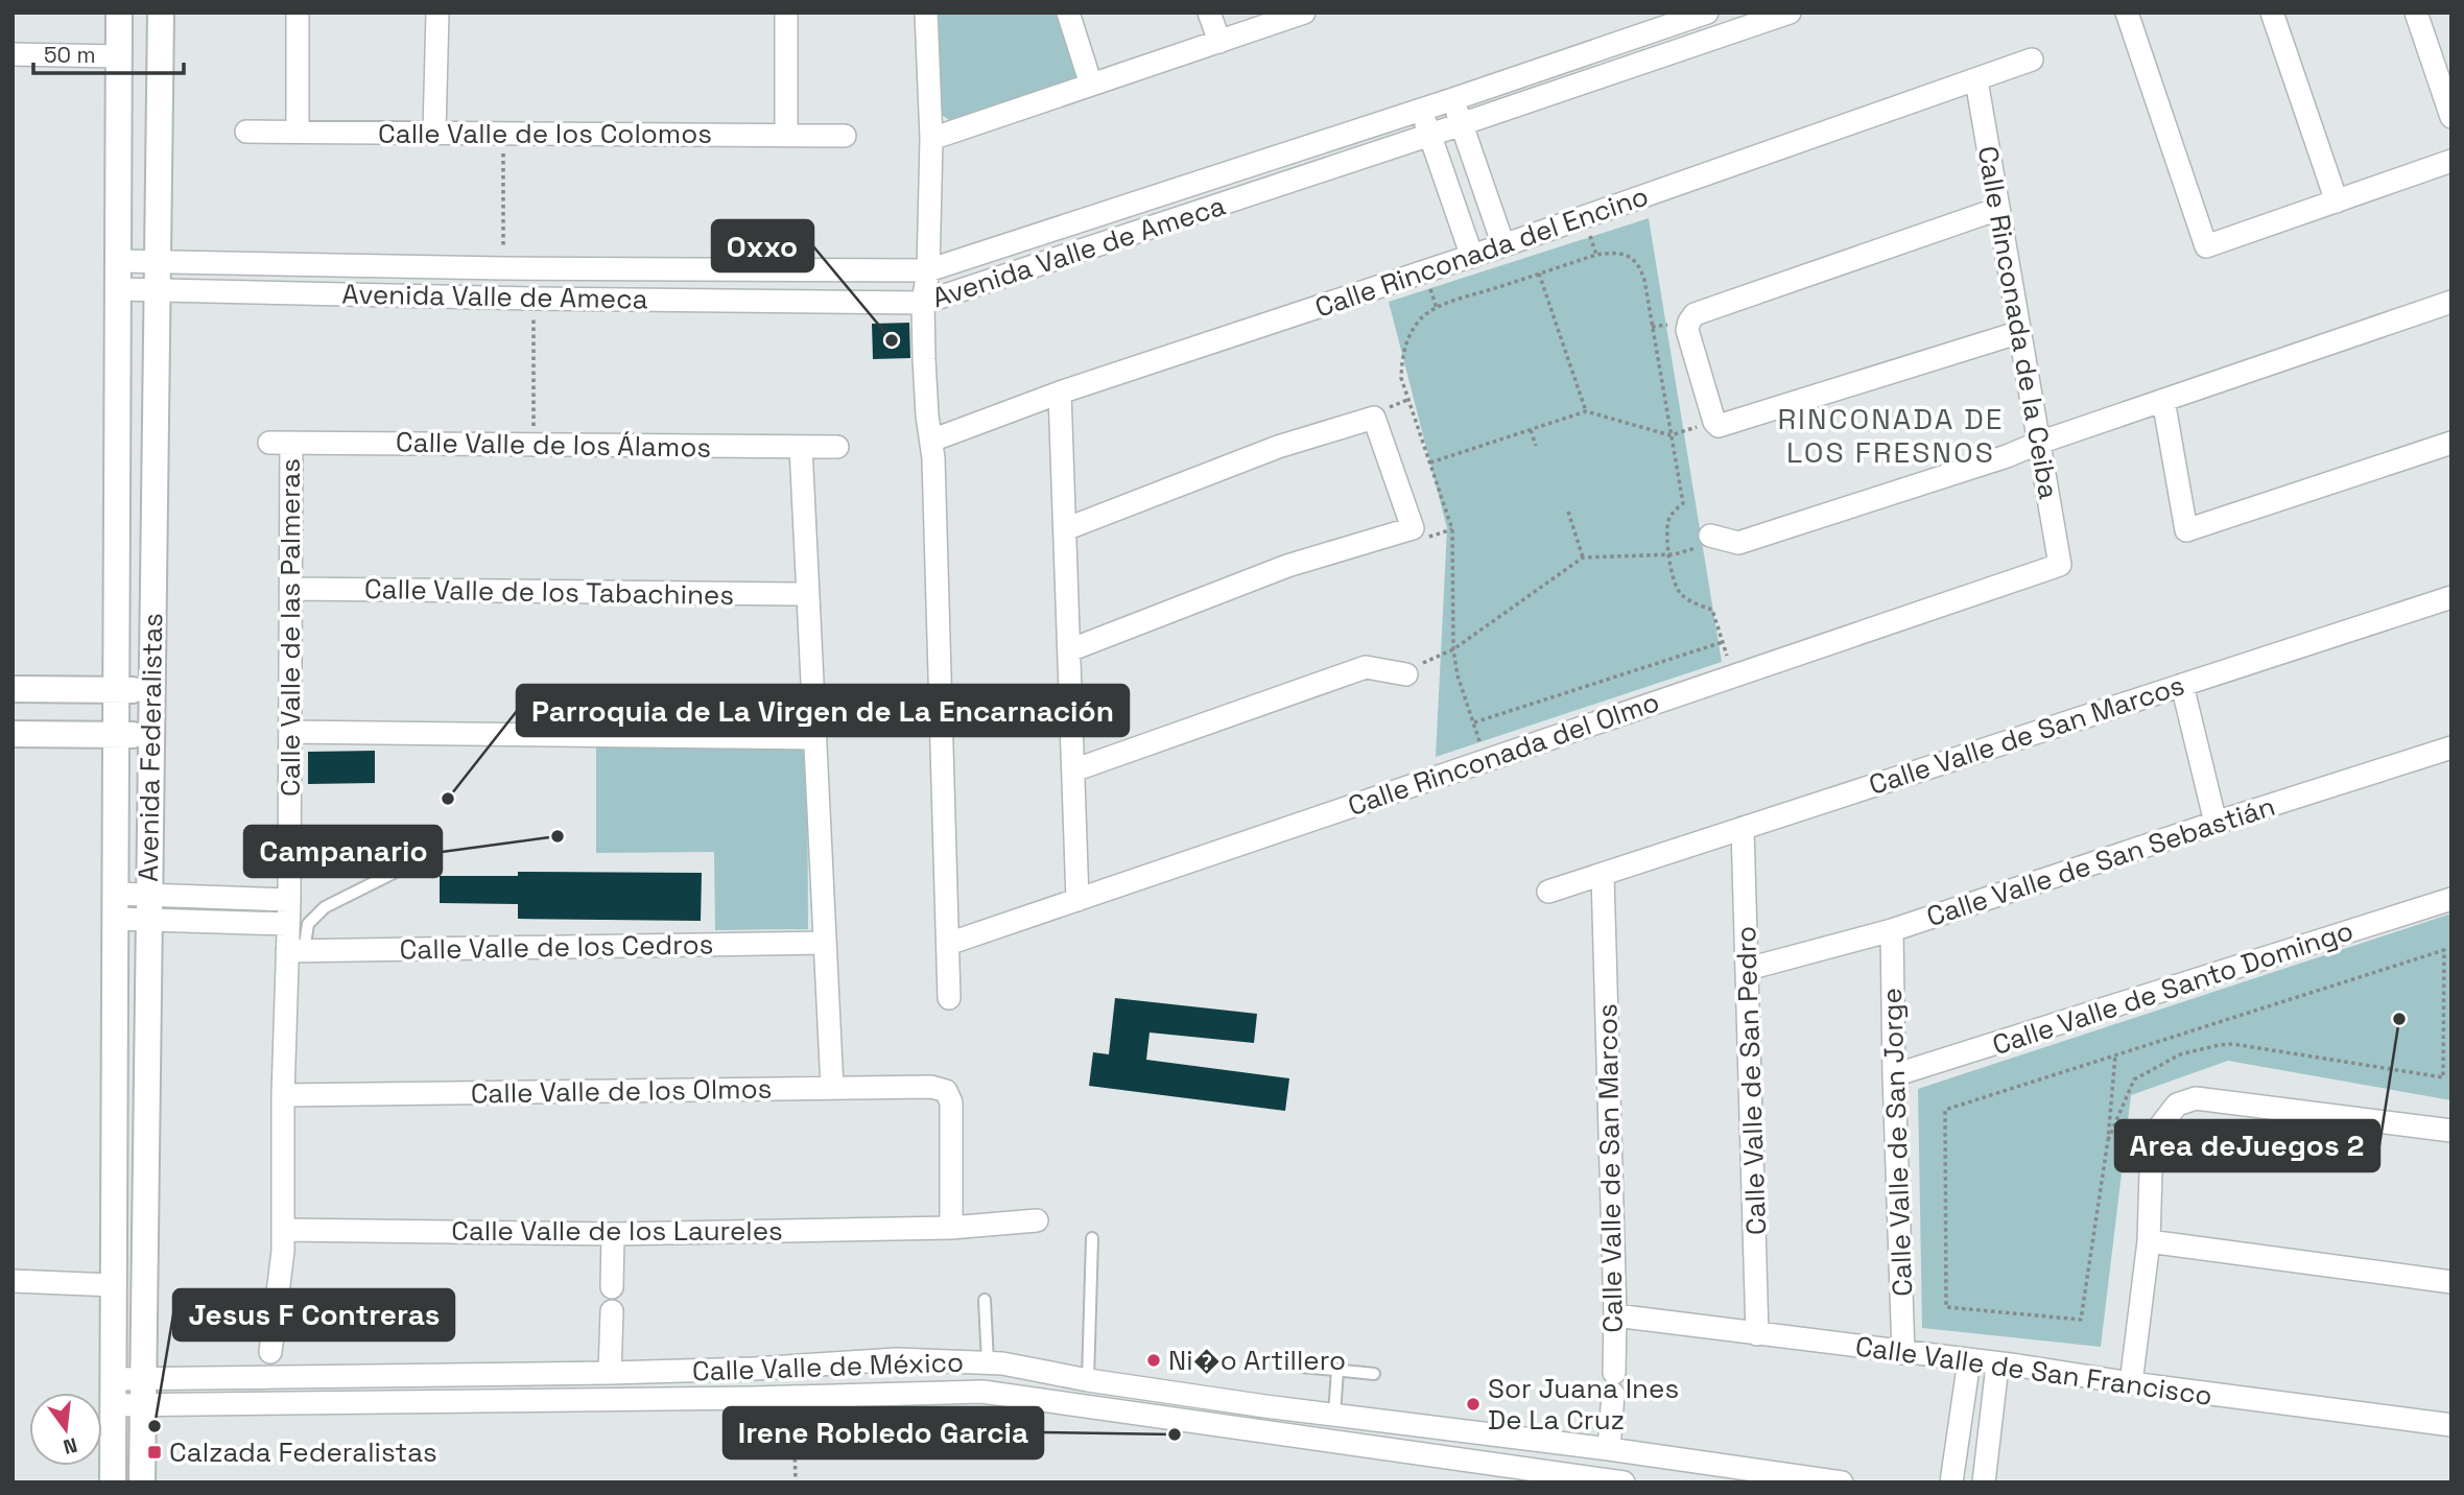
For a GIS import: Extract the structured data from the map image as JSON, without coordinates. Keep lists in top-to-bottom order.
{
  "streets": {
    "street": [
      "Calle Valle de los Colomos",
      "Avenida Valle de Ameca",
      "Calle Rinconada del Encino",
      "Calle Rinconada de la Ceiba",
      "Calle Valle de los Álamos",
      "Calle Valle de los Tabachines",
      "Calle Valle de las Palmeras",
      "Calle Valle de San Marcos",
      "Avenida Federalistas",
      "Calle Rinconada del Olmo",
      "Calle Valle de San Sebastián",
      "Calle Valle de los Cedros",
      "Calle Valle de Santo Domingo",
      "Calle Valle de San Pedro",
      "Calle Valle de los Olmos",
      "Calle Valle de San Jorge",
      "Calle Valle de los Laureles",
      "Calle Valle de México",
      "Calle Valle de San Francisco"
    ]
  },
  "crossings": [
    ["Avenida Valle de Ameca", "Avenida Federalistas"],
    ["Calle Rinconada del Encino", "Calle Rinconada de la Ceiba"],
    ["Calle Rinconada de la Ceiba", "Calle Rinconada del Olmo"],
    ["Calle Valle de los Álamos", "Calle Valle de las Palmeras"],
    ["Calle Valle de los Tabachines", "Calle Valle de las Palmeras"],
    ["Calle Valle de las Palmeras", "Calle Valle de los Cedros"],
    ["Calle Valle de las Palmeras", "Calle Valle de los Olmos"],
    ["Calle Valle de las Palmeras", "Calle Valle de los Laureles"],
    ["Calle Valle de San Marcos", "Calle Valle de San Pedro"],
    ["Calle Valle de San Marcos", "Calle Valle de México"],
    ["Calle Valle de San Marcos", "Calle Valle de San Francisco"],
    ["Avenida Federalistas", "Calle Valle de México"],
    ["Calle Valle de San Sebastián", "Calle Valle de San Pedro"],
    ["Calle Valle de San Sebastián", "Calle Valle de San Jorge"],
    ["Calle Valle de Santo Domingo", "Calle Valle de San Jorge"],
    ["Calle Valle de San Pedro", "Calle Valle de San Francisco"],
    ["Calle Valle de los Olmos", "Calle Valle de los Laureles"],
    ["Calle Valle de San Jorge", "Calle Valle de San Francisco"]
  ],
  "districts": ["RINCONADA DE LOS FRESNOS"],
  "places": {
    "other": [
      "Oxxo",
      "Parroquia de La Virgen de La Encarnación",
      "Campanario",
      "Area deJuegos 2",
      "Ni�o Artillero",
      "Sor Juana Ines De La Cruz",
      "Jesus F Contreras",
      "Irene Robledo Garcia"
    ],
    "transit": ["Calzada Federalistas"]
  },
  "scale_bar": "50 m",
  "north": "bottom"
}
